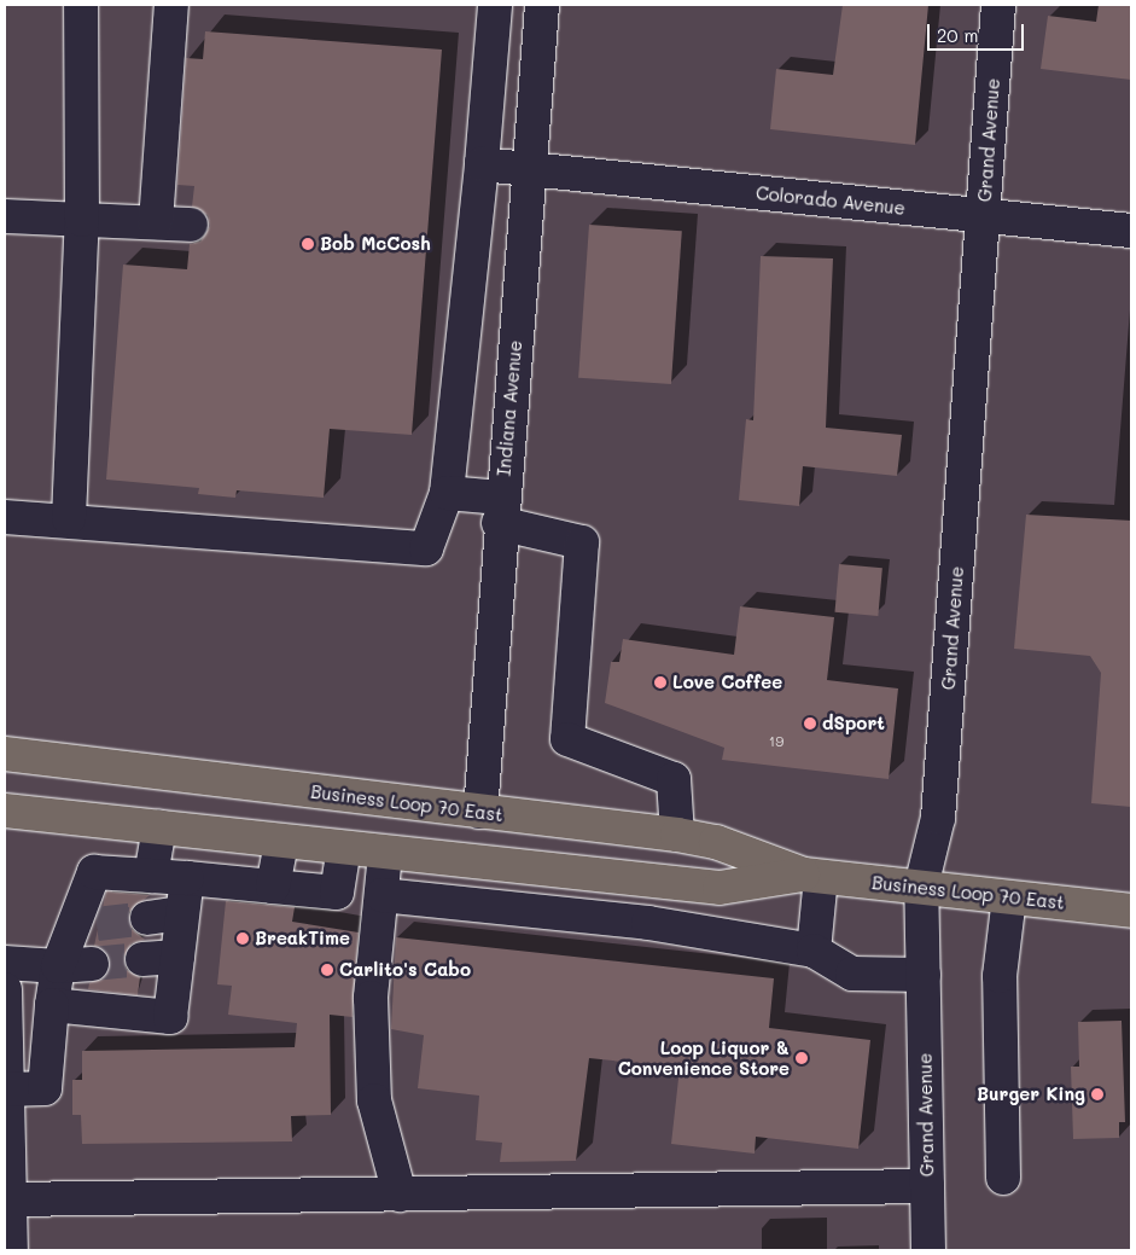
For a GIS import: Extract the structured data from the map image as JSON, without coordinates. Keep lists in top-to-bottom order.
{
  "streets": {
    "main road": ["Business Loop 70 East"],
    "street": ["Grand Avenue", "Colorado Avenue", "Indiana Avenue"]
  },
  "crossings": [
    ["Grand Avenue", "Colorado Avenue"],
    ["Grand Avenue", "Business Loop 70 East"],
    ["Colorado Avenue", "Indiana Avenue"],
    ["Indiana Avenue", "Business Loop 70 East"]
  ],
  "places": [
    "Bob McCosh",
    "Love Coffee",
    "dSport",
    "BreakTime",
    "Carlito's Cabo",
    "Loop Liquor & Convenience Store",
    "Burger King"
  ],
  "house_numbers": ["19"],
  "scale_bar": "20 m"
}
